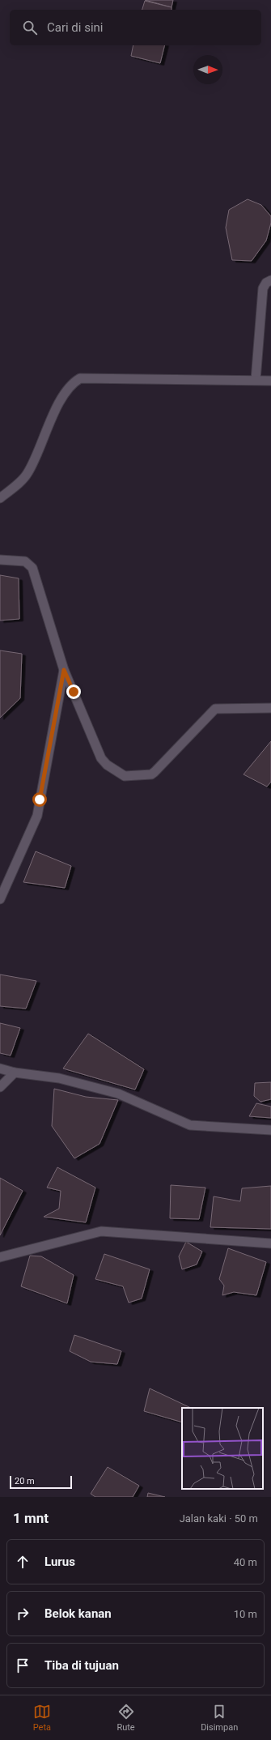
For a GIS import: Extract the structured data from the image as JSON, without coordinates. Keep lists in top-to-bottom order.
{
  "scale_bar": "20 m",
  "north": "right",
  "page": {
    "search": "Cari di sini",
    "scale": "20 m",
    "heading": ["1 mnt", "Jalan kaki · 50 m"],
    "list": [
      ["Lurus", "40 m"],
      ["Belok kanan", "10 m"],
      "Tiba di tujuan"
    ],
    "nav": ["Peta", "Rute", "Disimpan"]
  }
}
